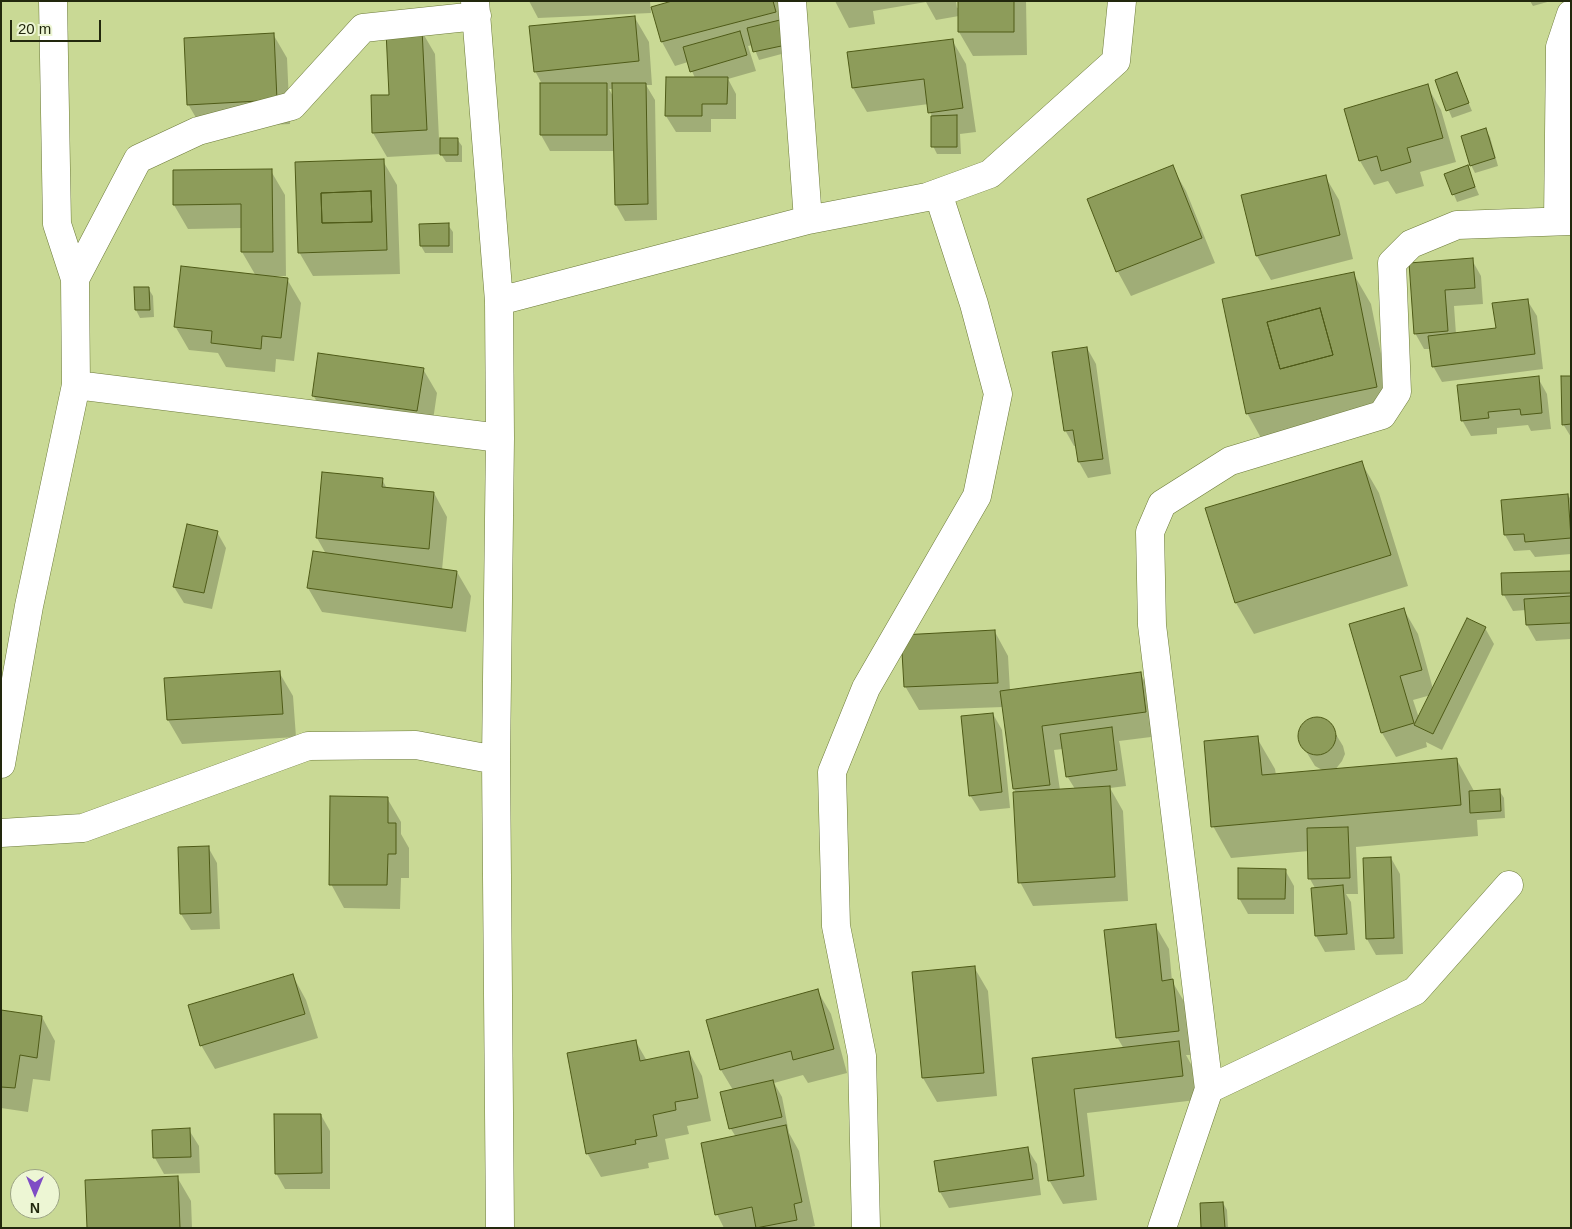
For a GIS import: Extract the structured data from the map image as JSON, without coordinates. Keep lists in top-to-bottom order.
{
  "scale_bar": "20 m",
  "north": "bottom"
}
